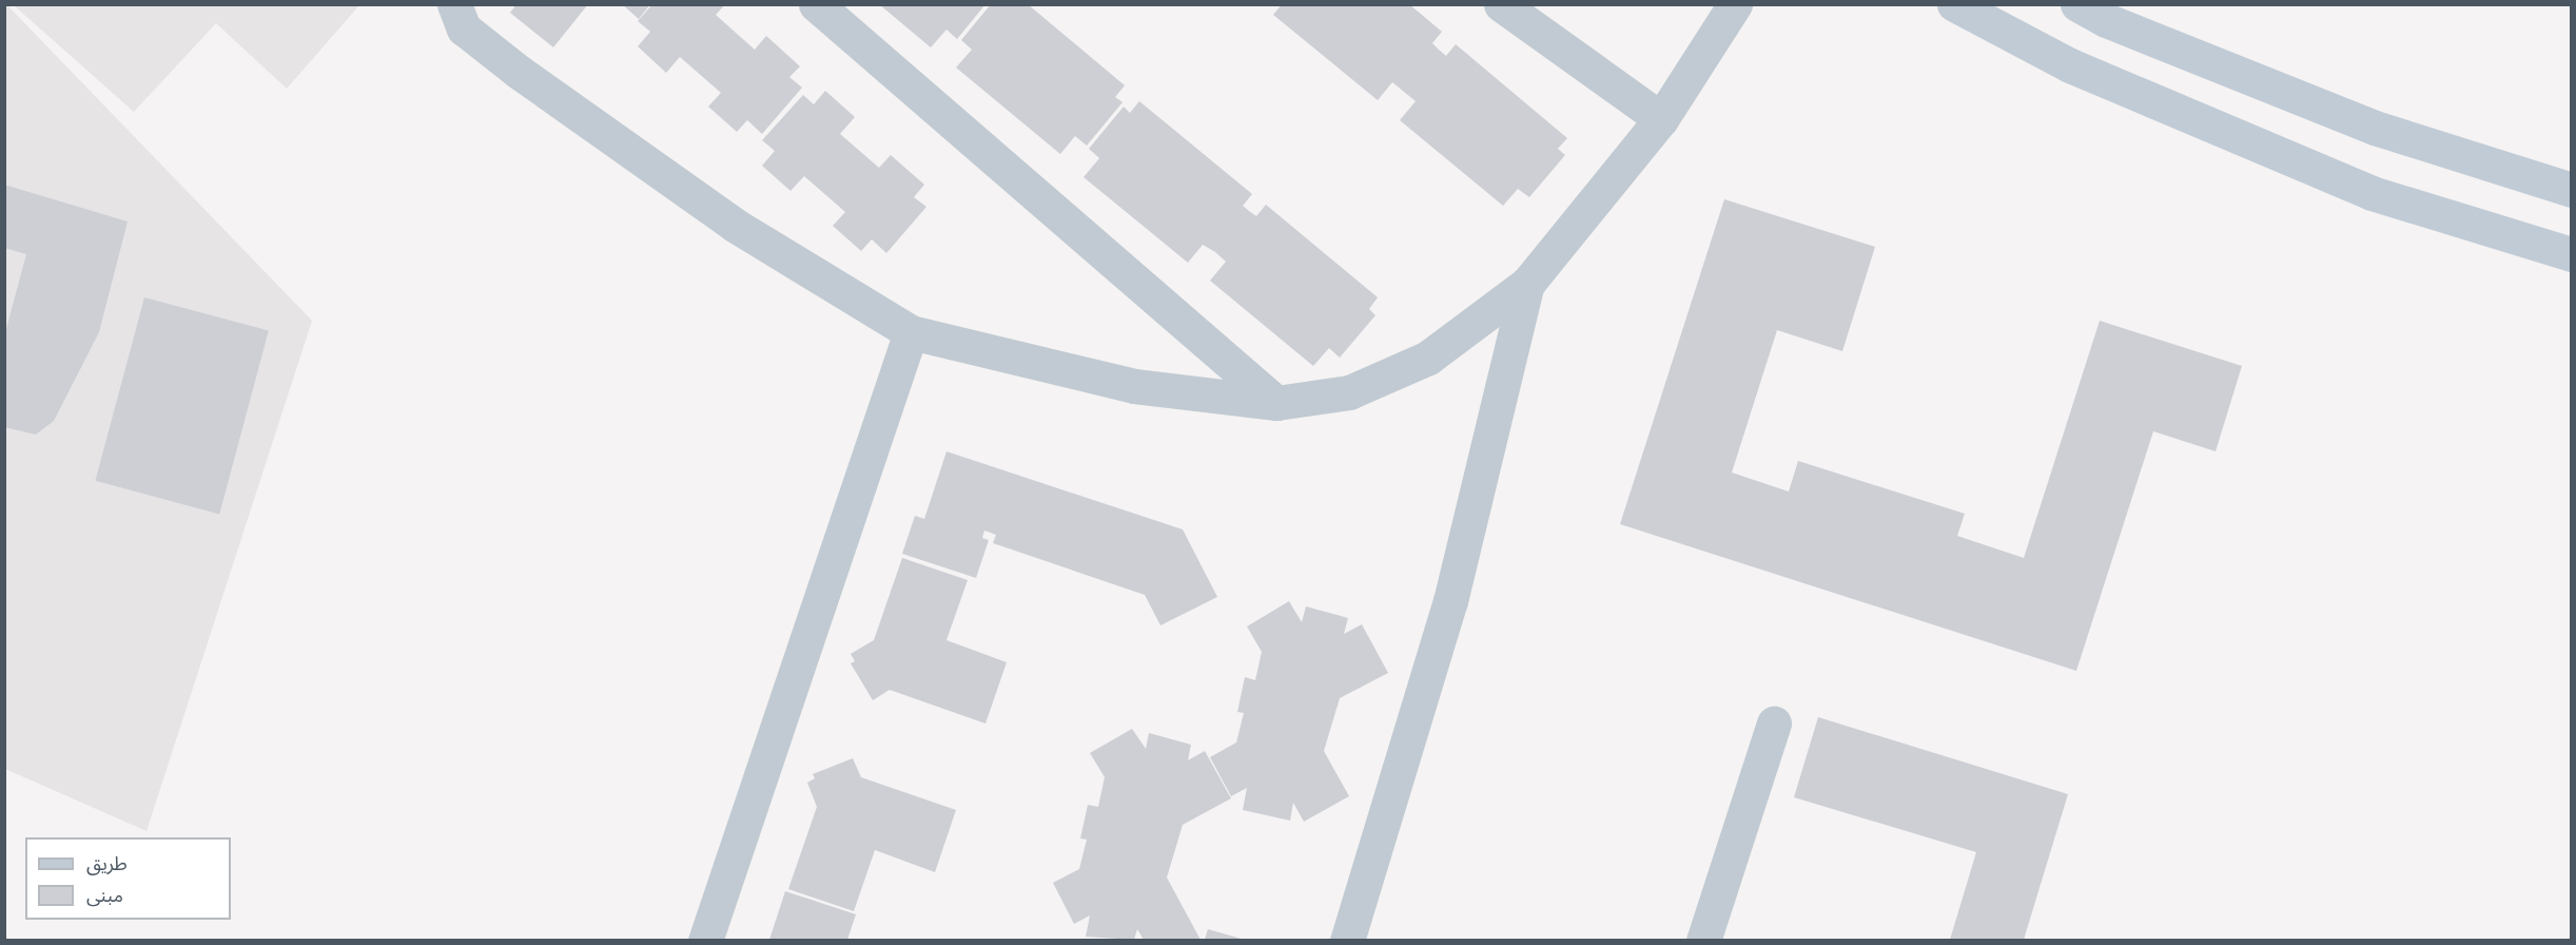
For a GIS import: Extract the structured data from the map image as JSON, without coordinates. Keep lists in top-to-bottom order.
{
  "legend": ["طريق", "مبنى"]
}
